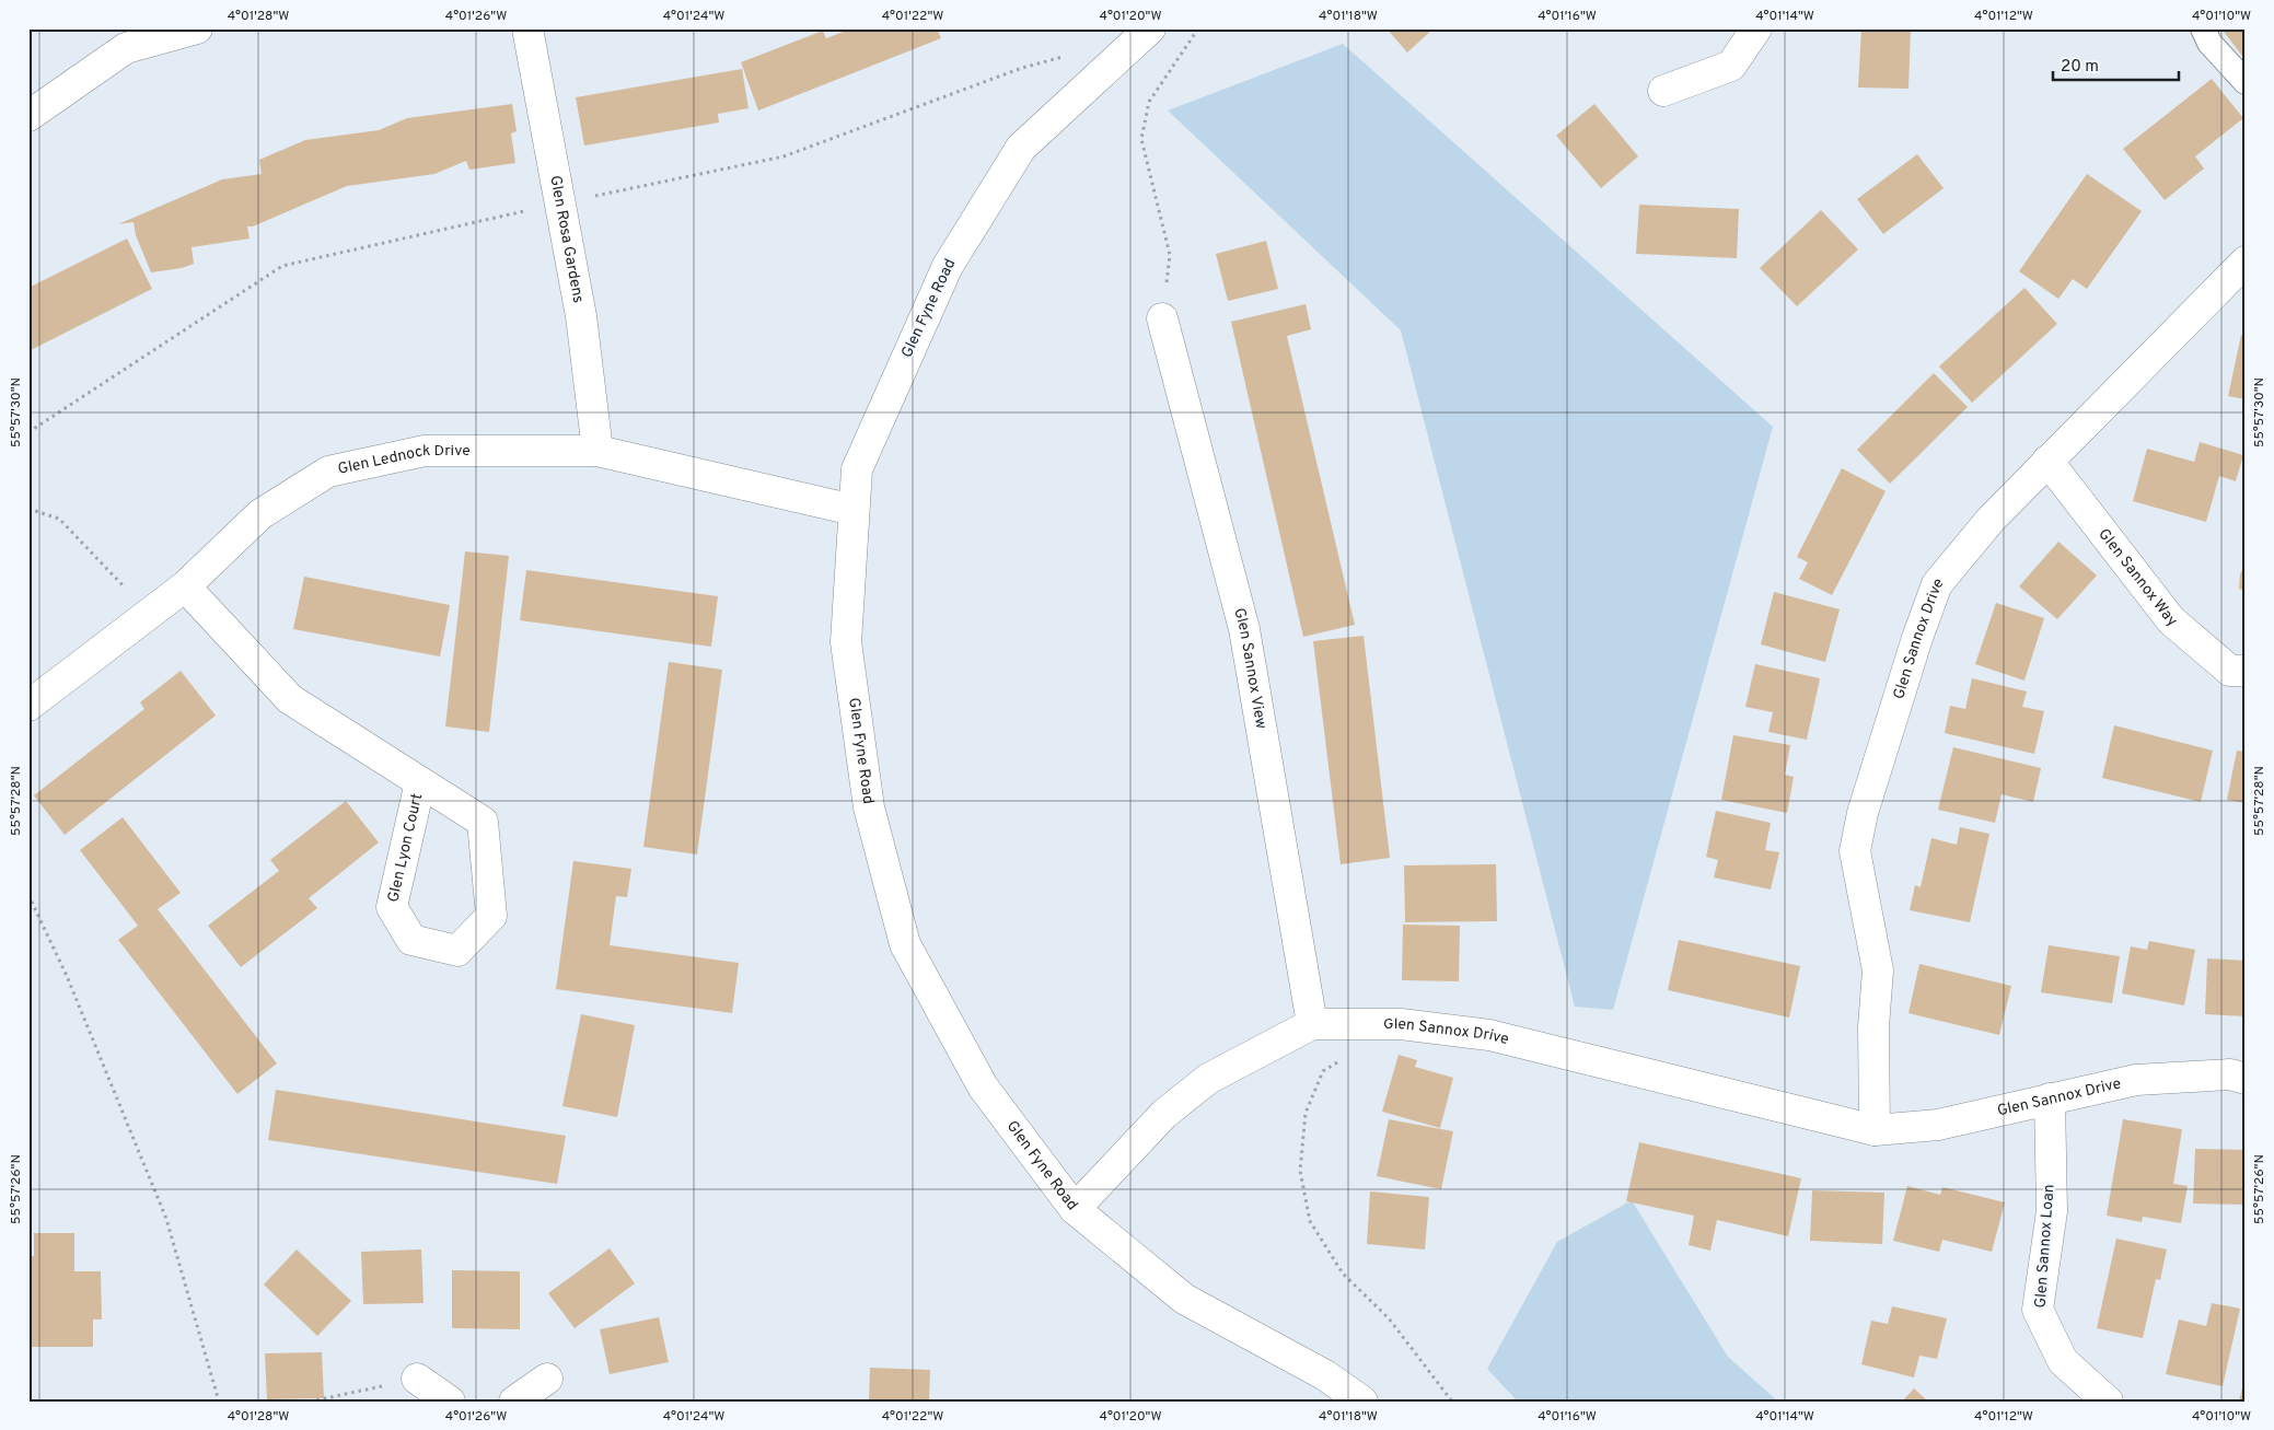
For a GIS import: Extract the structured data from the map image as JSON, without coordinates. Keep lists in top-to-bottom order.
{
  "streets": {
    "street": [
      "Glen Rosa Gardens",
      "Glen Fyne Road",
      "Glen Lednock Drive",
      "Glen Sannox Way",
      "Glen Sannox Drive",
      "Glen Sannox View",
      "Glen Lyon Court",
      "Glen Sannox Loan"
    ]
  },
  "crossings": [
    ["Glen Rosa Gardens", "Glen Lednock Drive"],
    ["Glen Fyne Road", "Glen Lednock Drive"],
    ["Glen Fyne Road", "Glen Sannox Drive"],
    ["Glen Lednock Drive", "Glen Lyon Court"],
    ["Glen Sannox Way", "Glen Sannox Drive"],
    ["Glen Sannox Drive", "Glen Sannox View"],
    ["Glen Sannox Drive", "Glen Sannox Loan"]
  ],
  "scale_bar": "20 m",
  "coordinates": [
    "4°01'28\"W",
    "4°01'26\"W",
    "4°01'24\"W",
    "4°01'22\"W",
    "4°01'20\"W",
    "4°01'18\"W",
    "4°01'16\"W",
    "4°01'14\"W",
    "4°01'12\"W",
    "4°01'10\"W",
    "55°57'30\"N",
    "55°57'28\"N",
    "55°57'26\"N"
  ]
}
